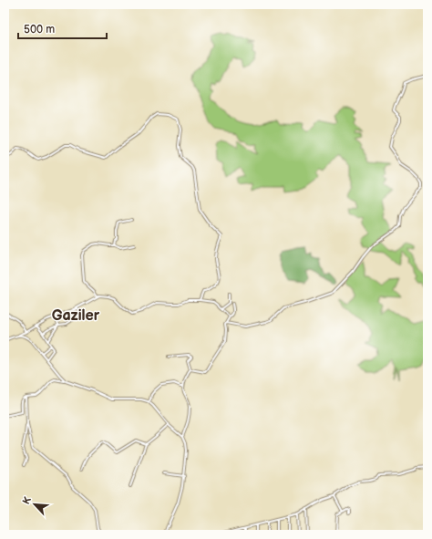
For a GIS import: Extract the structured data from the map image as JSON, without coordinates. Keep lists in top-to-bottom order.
{
  "districts": ["Gaziler"],
  "scale_bar": "500 m",
  "north": "top left"
}
